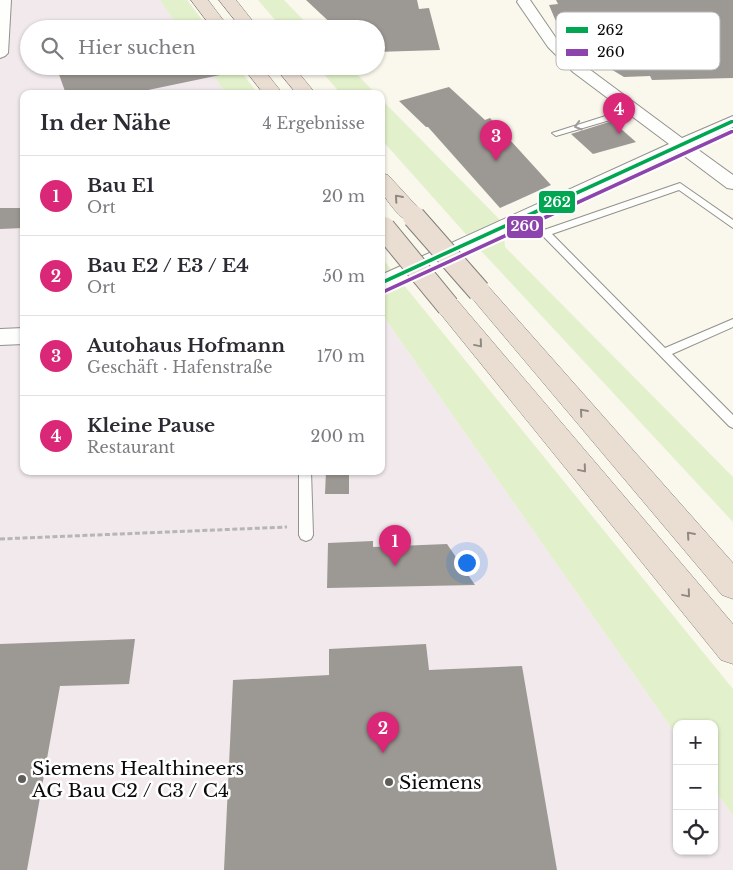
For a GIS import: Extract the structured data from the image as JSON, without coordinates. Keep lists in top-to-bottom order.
{
  "places": ["Siemens Healthineers AG Bau C2 / C3 / C4", "Siemens"],
  "lines": ["transit line 262", "transit line 260"],
  "legend": ["262", "260"],
  "page": {
    "search": "Hier suchen",
    "heading": ["In der Nähe", "4 Ergebnisse"],
    "pins": [
      "4",
      "3",
      "1",
      "2"
    ],
    "list": [
      {
        "mark": "1",
        "name": "Bau E1",
        "note": "Ort",
        "value": "20 m"
      },
      {
        "mark": "2",
        "name": "Bau E2 / E3 / E4",
        "note": "Ort",
        "value": "50 m"
      },
      {
        "mark": "3",
        "name": "Autohaus Hofmann",
        "note": "Geschäft · Hafenstraße",
        "value": "170 m"
      },
      {
        "mark": "4",
        "name": "Kleine Pause",
        "note": "Restaurant",
        "value": "200 m"
      }
    ],
    "map_buttons": ["+", "−"]
  }
}
